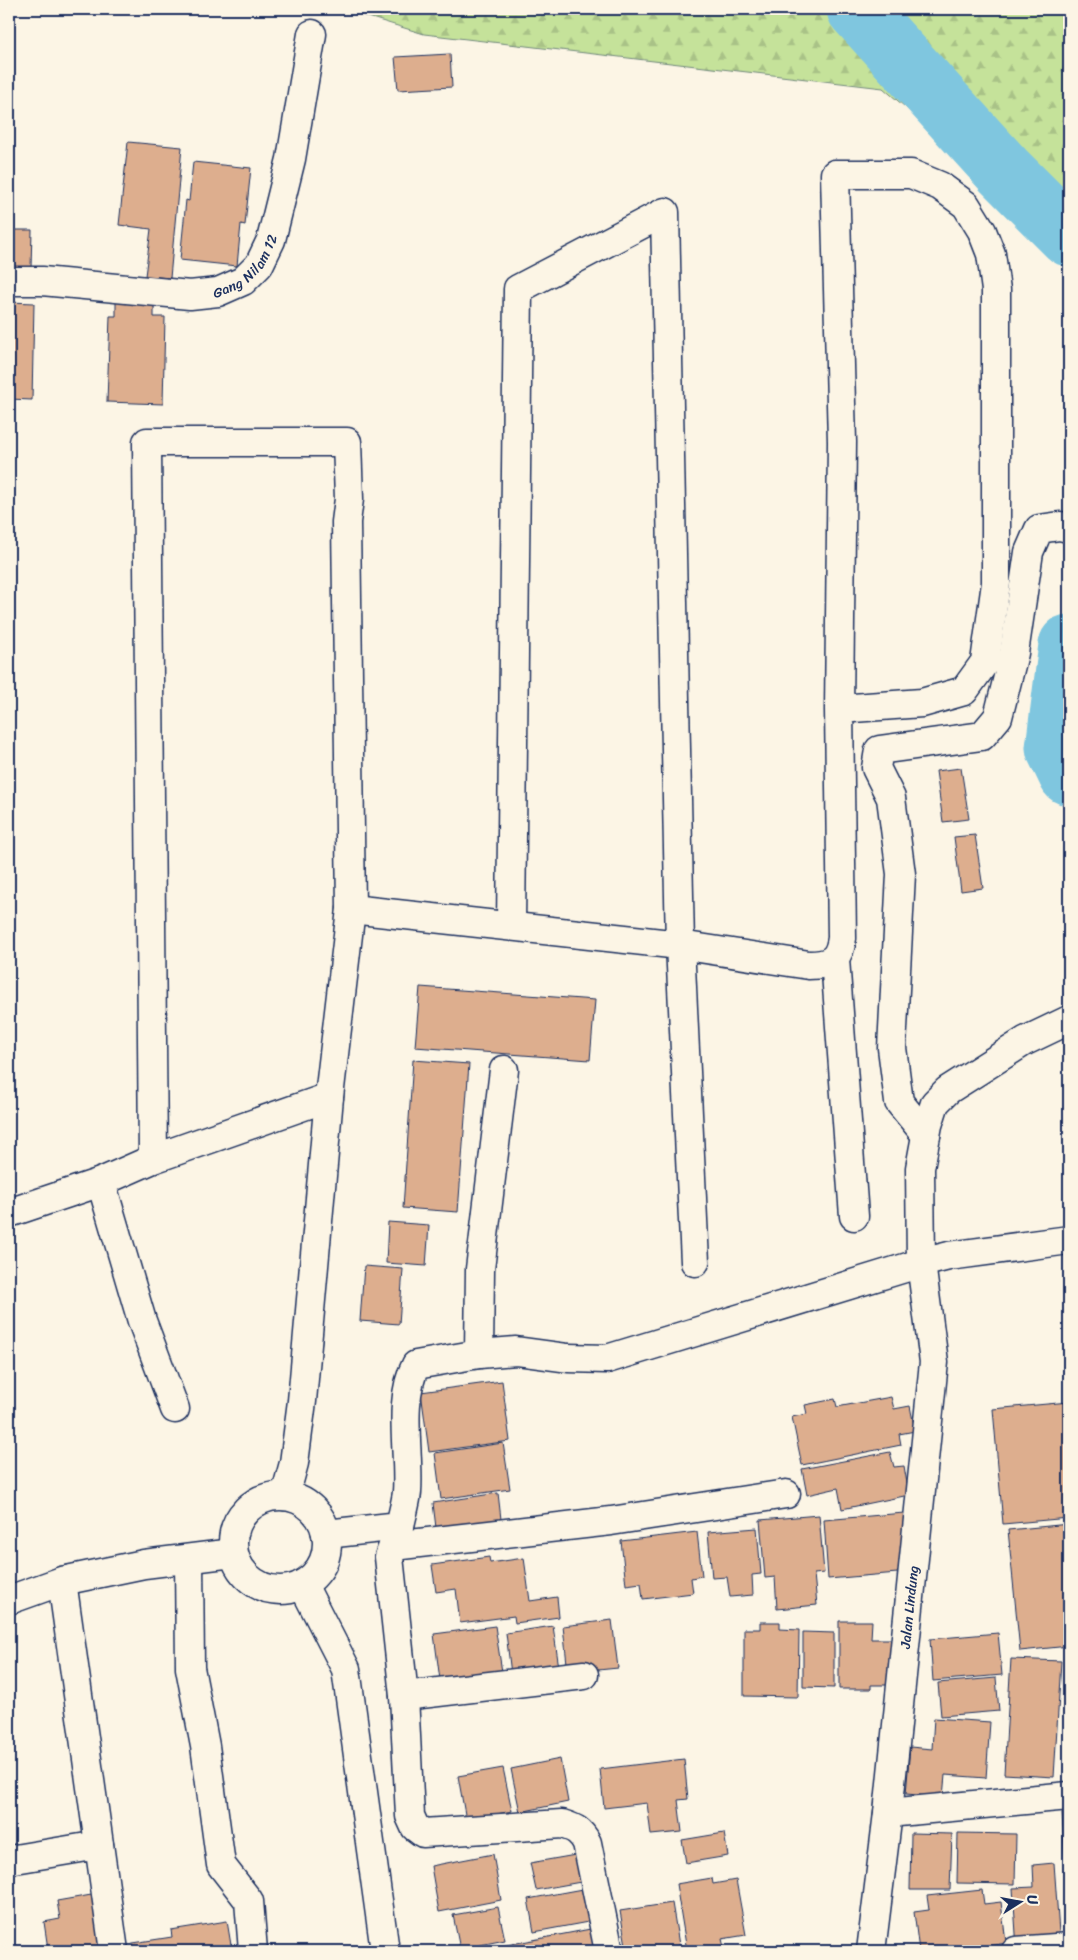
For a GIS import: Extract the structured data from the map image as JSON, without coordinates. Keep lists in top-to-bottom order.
{
  "streets": {
    "street": ["Gang Nilam 12", "Jalan Lindung"]
  },
  "north": "right"
}
